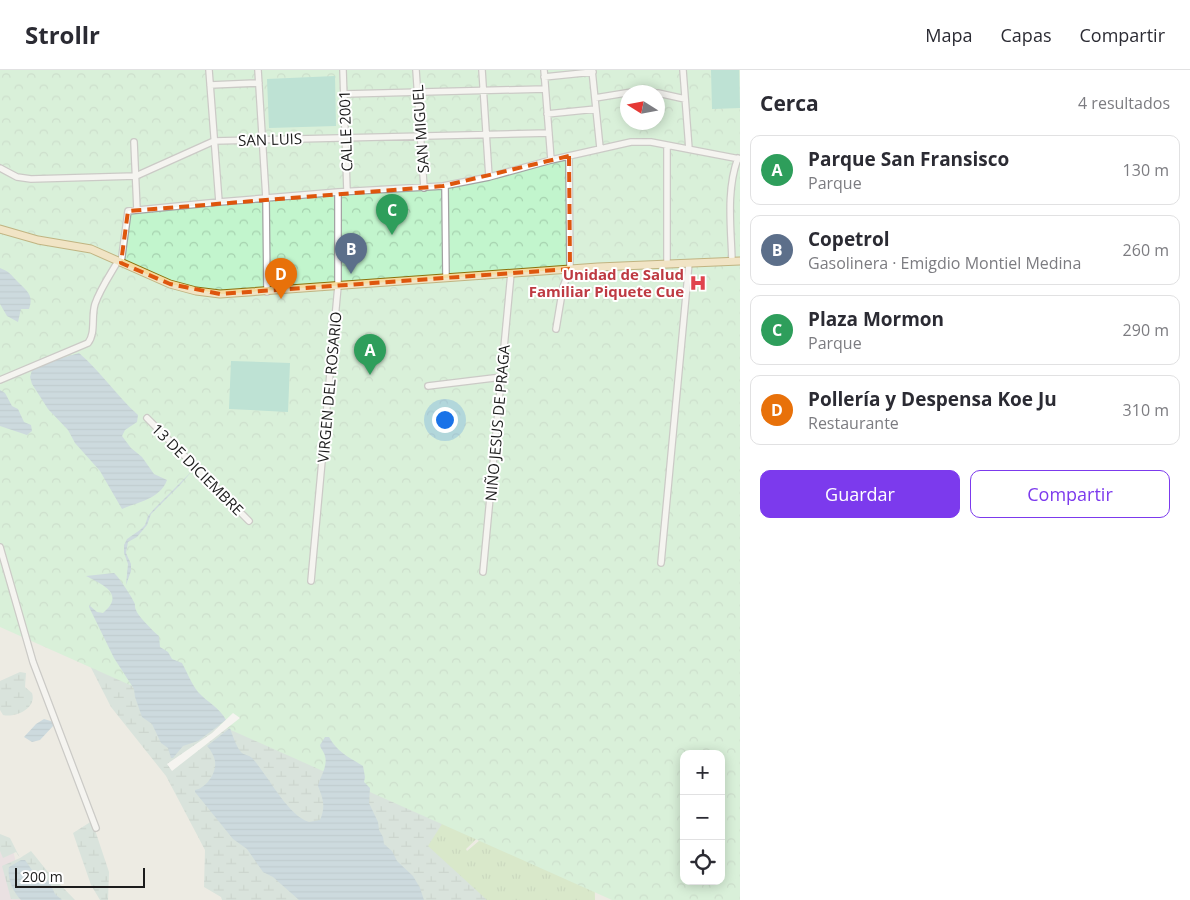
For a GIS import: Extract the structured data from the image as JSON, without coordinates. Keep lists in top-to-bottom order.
{
  "streets": {
    "street": [
      "SAN MIGUEL",
      "CALLE 2001",
      "SAN LUIS",
      "VIRGEN DEL ROSARIO",
      "NIÑO JESUS DE PRAGA",
      "13 DE DICIEMBRE"
    ]
  },
  "crossings": [
    ["SAN MIGUEL", "SAN LUIS"],
    ["CALLE 2001", "SAN LUIS"]
  ],
  "places": {
    "hospital": ["Unidad de Salud Familiar Piquete Cue"]
  },
  "scale_bar": "200 m",
  "north": "left",
  "page": {
    "header": "Strollr",
    "nav": ["Mapa", "Capas", "Compartir"],
    "heading": ["Cerca", "4 resultados"],
    "list": [
      {
        "mark": "A",
        "name": "Parque San Fransisco",
        "note": "Parque",
        "value": "130 m"
      },
      {
        "mark": "B",
        "name": "Copetrol",
        "note": "Gasolinera · Emigdio Montiel Medina",
        "value": "260 m"
      },
      {
        "mark": "C",
        "name": "Plaza Mormon",
        "note": "Parque",
        "value": "290 m"
      },
      {
        "mark": "D",
        "name": "Pollería y Despensa Koe Ju",
        "note": "Restaurante",
        "value": "310 m"
      }
    ],
    "pins": [
      "C",
      "B",
      "D",
      "A"
    ],
    "buttons": ["Guardar", "Compartir"],
    "map_buttons": ["+", "−"],
    "scale": "200 m"
  }
}
